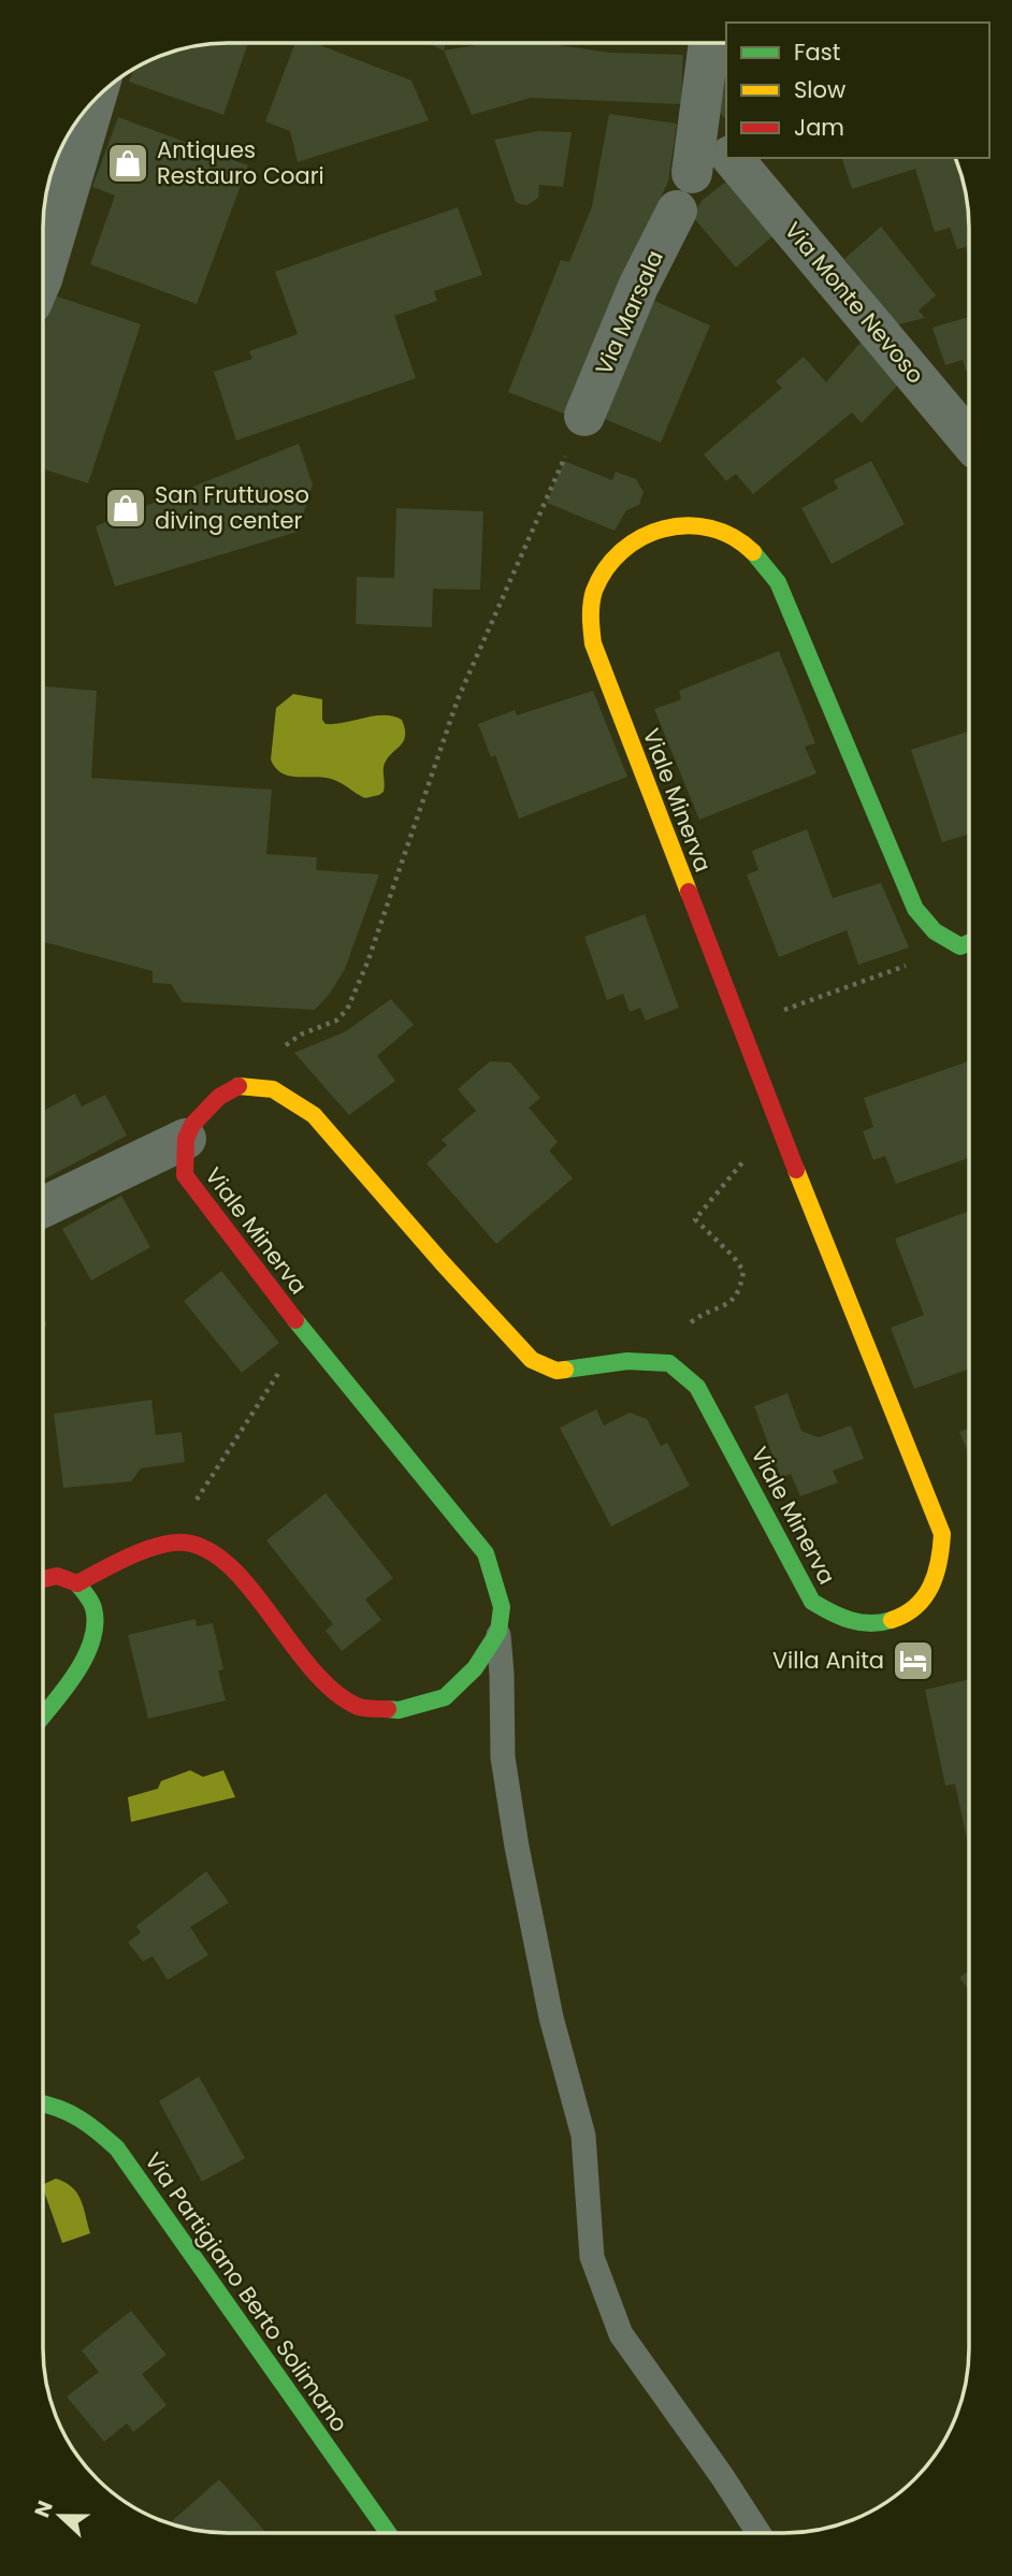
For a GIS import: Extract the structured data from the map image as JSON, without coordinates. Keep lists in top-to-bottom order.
{
  "streets": {
    "street": [
      "Via Monte Nevoso",
      "Via Marsala",
      "Viale Minerva",
      "Via Partigiano Berto Solimano"
    ]
  },
  "places": {
    "shop": ["Antiques Restauro Coari", "San Fruttuoso diving center"],
    "hotel": ["Villa Anita"]
  },
  "legend": ["Fast", "Slow", "Jam"],
  "north": "left"
}
